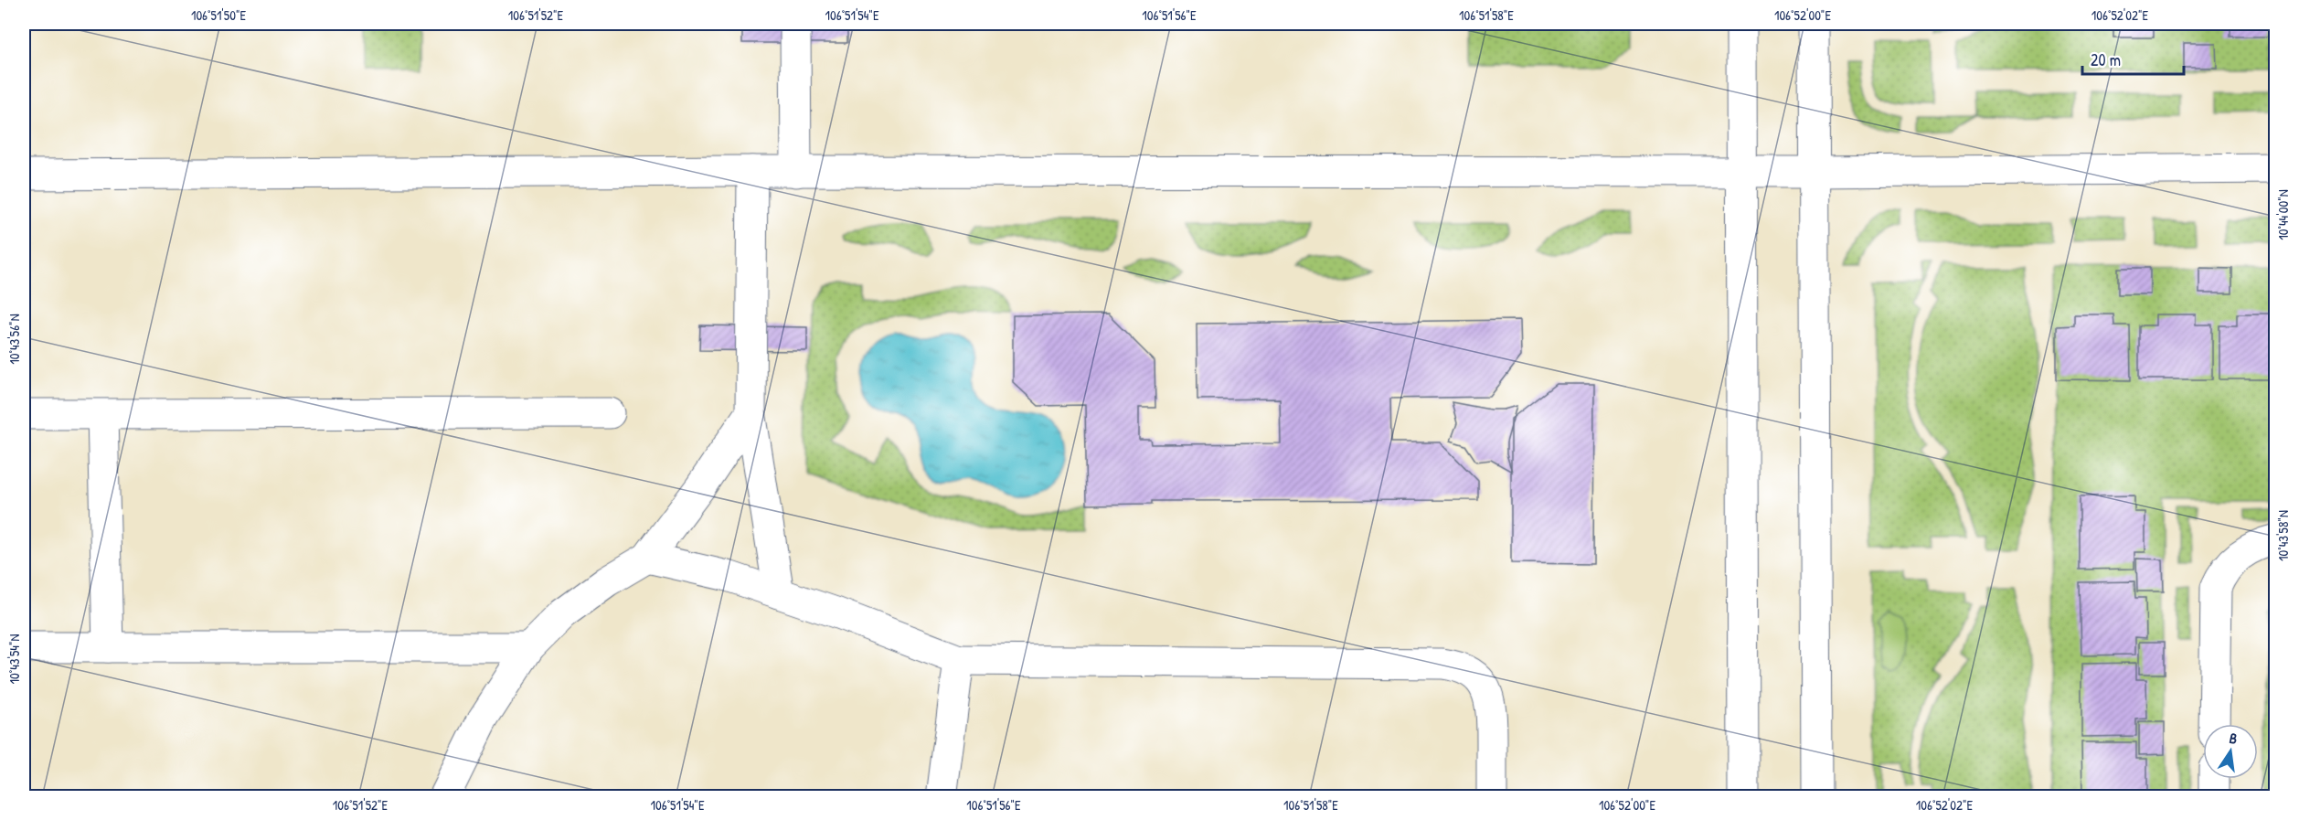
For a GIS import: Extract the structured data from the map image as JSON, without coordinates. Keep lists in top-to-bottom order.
{
  "scale_bar": "20 m",
  "north": "top",
  "coordinates": [
    "106°51'50\"E",
    "106°51'52\"E",
    "106°51'54\"E",
    "106°51'56\"E",
    "106°51'58\"E",
    "106°52'00\"E",
    "106°52'02\"E",
    "10°44'00\"N",
    "10°43'56\"N",
    "10°43'58\"N",
    "10°43'54\"N"
  ]
}
